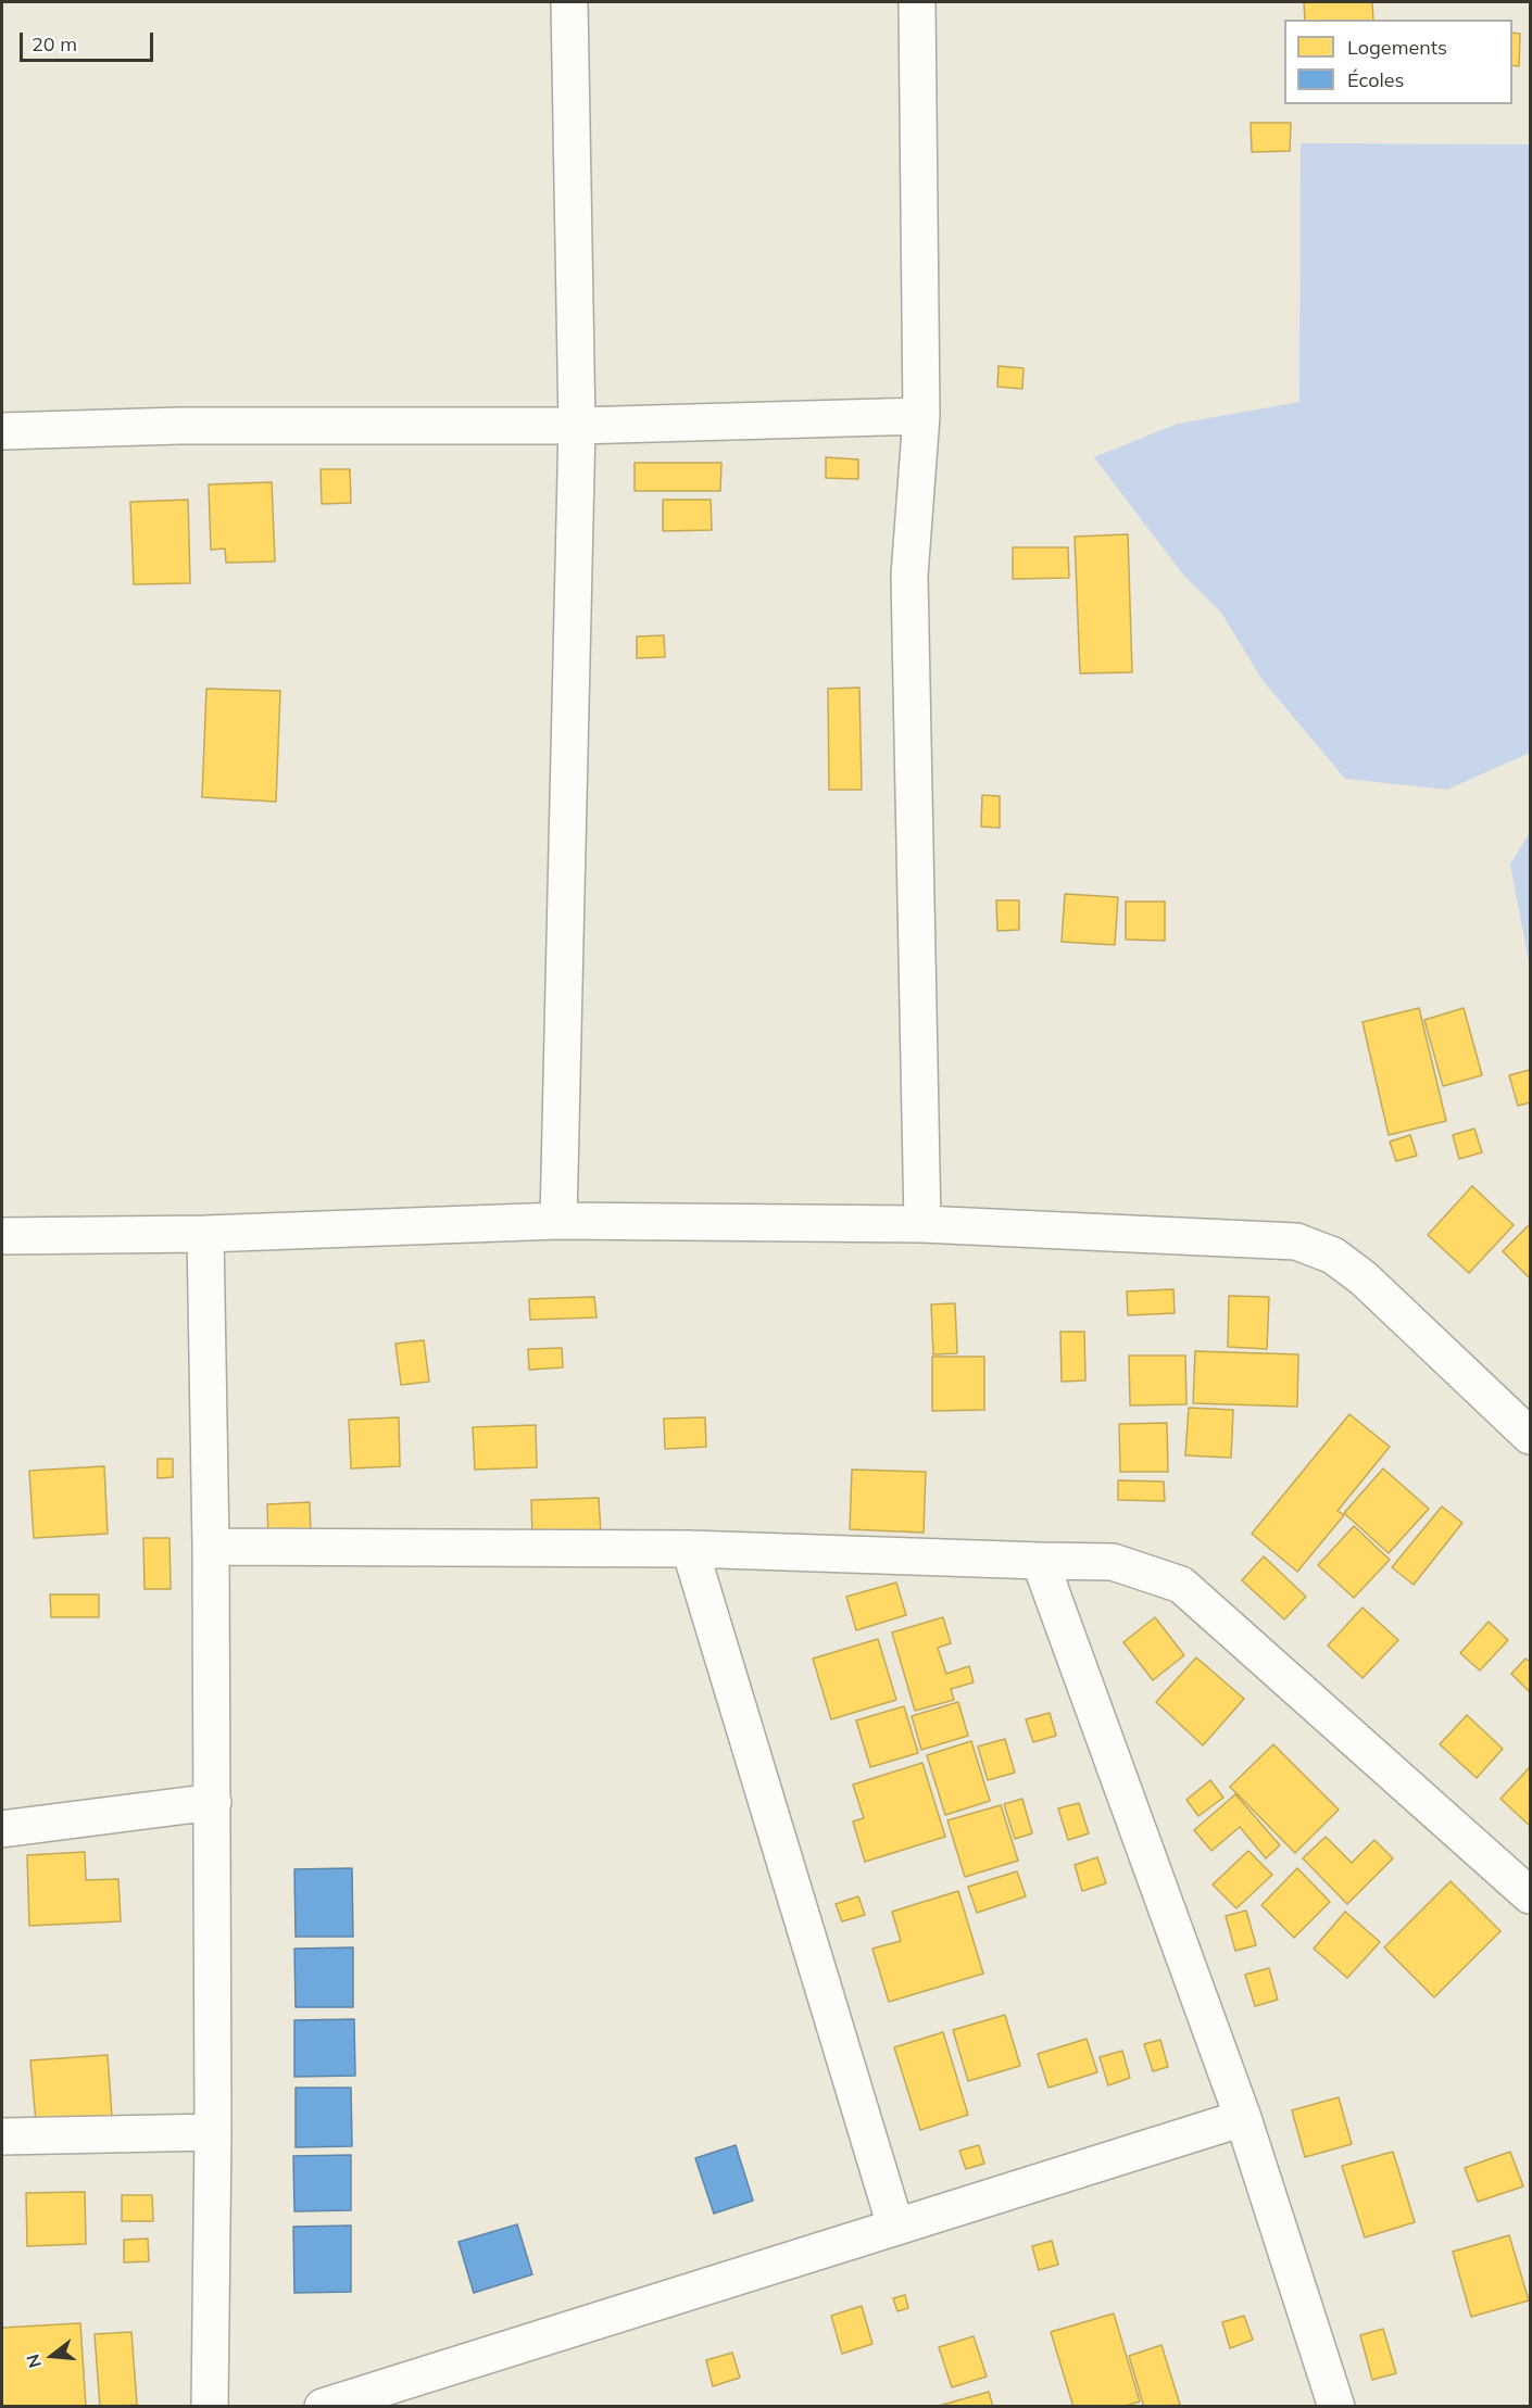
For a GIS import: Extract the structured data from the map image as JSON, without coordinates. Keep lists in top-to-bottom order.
{
  "legend": ["Logements", "Écoles"],
  "scale_bar": "20 m",
  "north": "left"
}
